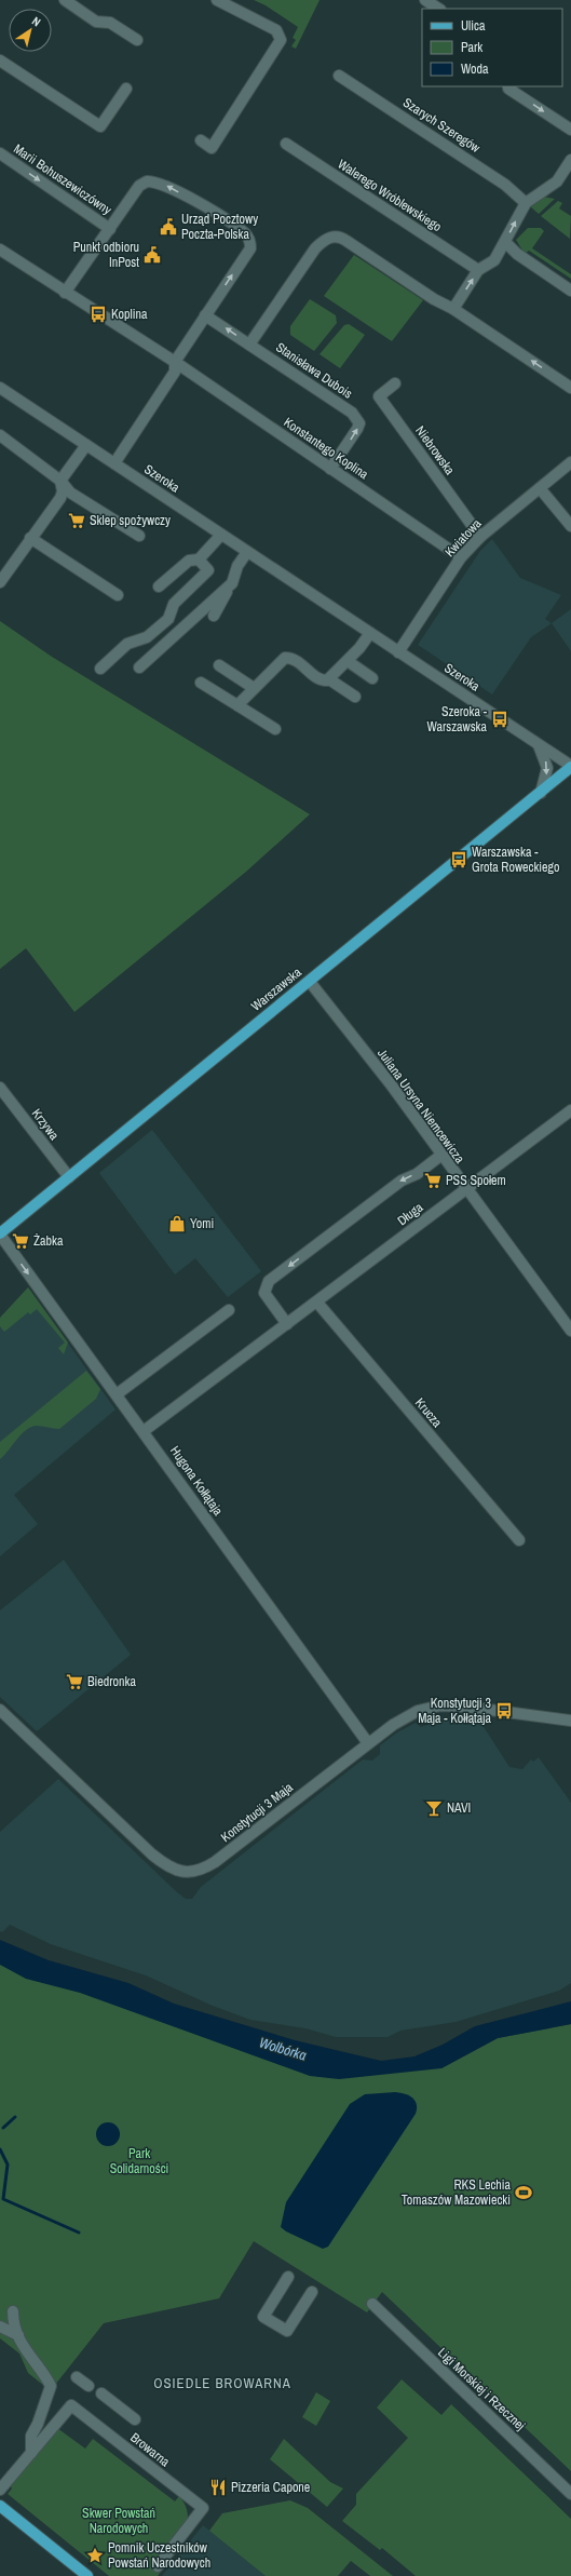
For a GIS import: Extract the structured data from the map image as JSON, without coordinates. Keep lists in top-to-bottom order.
{
  "streets": {
    "main road": ["Warszawska"],
    "street": [
      "Szarych Szeregów",
      "Marii Bohuszewiczówny",
      "Walerego Wróblewskiego",
      "Stanisława Dubois",
      "Konstantego Koplina",
      "Niebrowska",
      "Szeroka",
      "Kwiatowa",
      "Juliana Ursyna Niemcewicza",
      "Krzywa",
      "Długa",
      "Krucza",
      "Hugona Kołłątaja",
      "Konstytucji 3 Maja",
      "Ligi Morskiej i Rzecznej",
      "Browarna"
    ]
  },
  "crossings": [
    ["Stanisława Dubois", "Konstantego Koplina"],
    ["Konstantego Koplina", "Kwiatowa"],
    ["Niebrowska", "Kwiatowa"],
    ["Szeroka", "Kwiatowa"],
    ["Szeroka", "Warszawska"],
    ["Warszawska", "Juliana Ursyna Niemcewicza"],
    ["Warszawska", "Krzywa"],
    ["Warszawska", "Hugona Kołłątaja"],
    ["Juliana Ursyna Niemcewicza", "Długa"],
    ["Długa", "Krucza"],
    ["Długa", "Hugona Kołłątaja"],
    ["Hugona Kołłątaja", "Konstytucji 3 Maja"]
  ],
  "one_way": ["Marii Bohuszewiczówny", "Stanisława Dubois"],
  "districts": ["OSIEDLE BROWARNA"],
  "water": ["Wolbórka"],
  "parks": ["Park Solidarności", "Skwer Powstań Narodowych"],
  "places": {
    "public building": ["Urząd Pocztowy Poczta-Polska", "Punkt odbioru InPost"],
    "bus stop": [
      "Koplina",
      "Szeroka - Warszawska",
      "Warszawska - Grota Roweckiego",
      "Konstytucji 3 Maja - Kołłątaja"
    ],
    "supermarket": [
      "Sklep spożywczy",
      "PSS Społem",
      "Żabka",
      "Biedronka"
    ],
    "shop": ["Yomi"],
    "bar": ["NAVI"],
    "sports": ["RKS Lechia Tomaszów Mazowiecki"],
    "restaurant": ["Pizzeria Capone"],
    "place": ["Pomnik Uczestników Powstań Narodowych"]
  },
  "legend": ["Ulica", "Park", "Woda"],
  "north": "top right"
}
